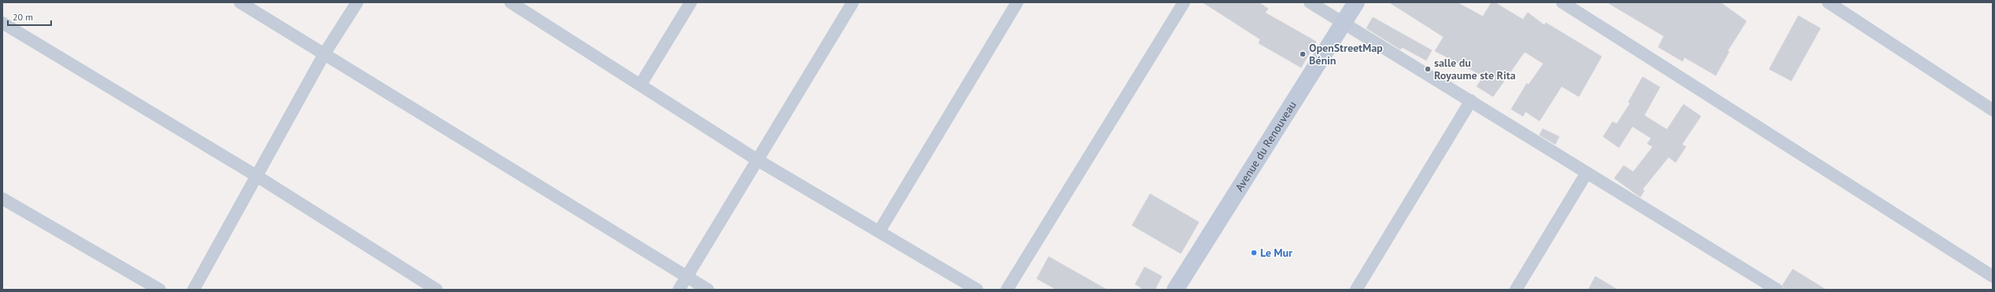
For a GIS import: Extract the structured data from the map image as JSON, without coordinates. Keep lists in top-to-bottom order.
{
  "streets": {
    "main road": ["Avenue du Renouveau"]
  },
  "places": ["OpenStreetMap Bénin", "salle du Royaume ste Rita", "Le Mur"],
  "scale_bar": "20 m"
}
